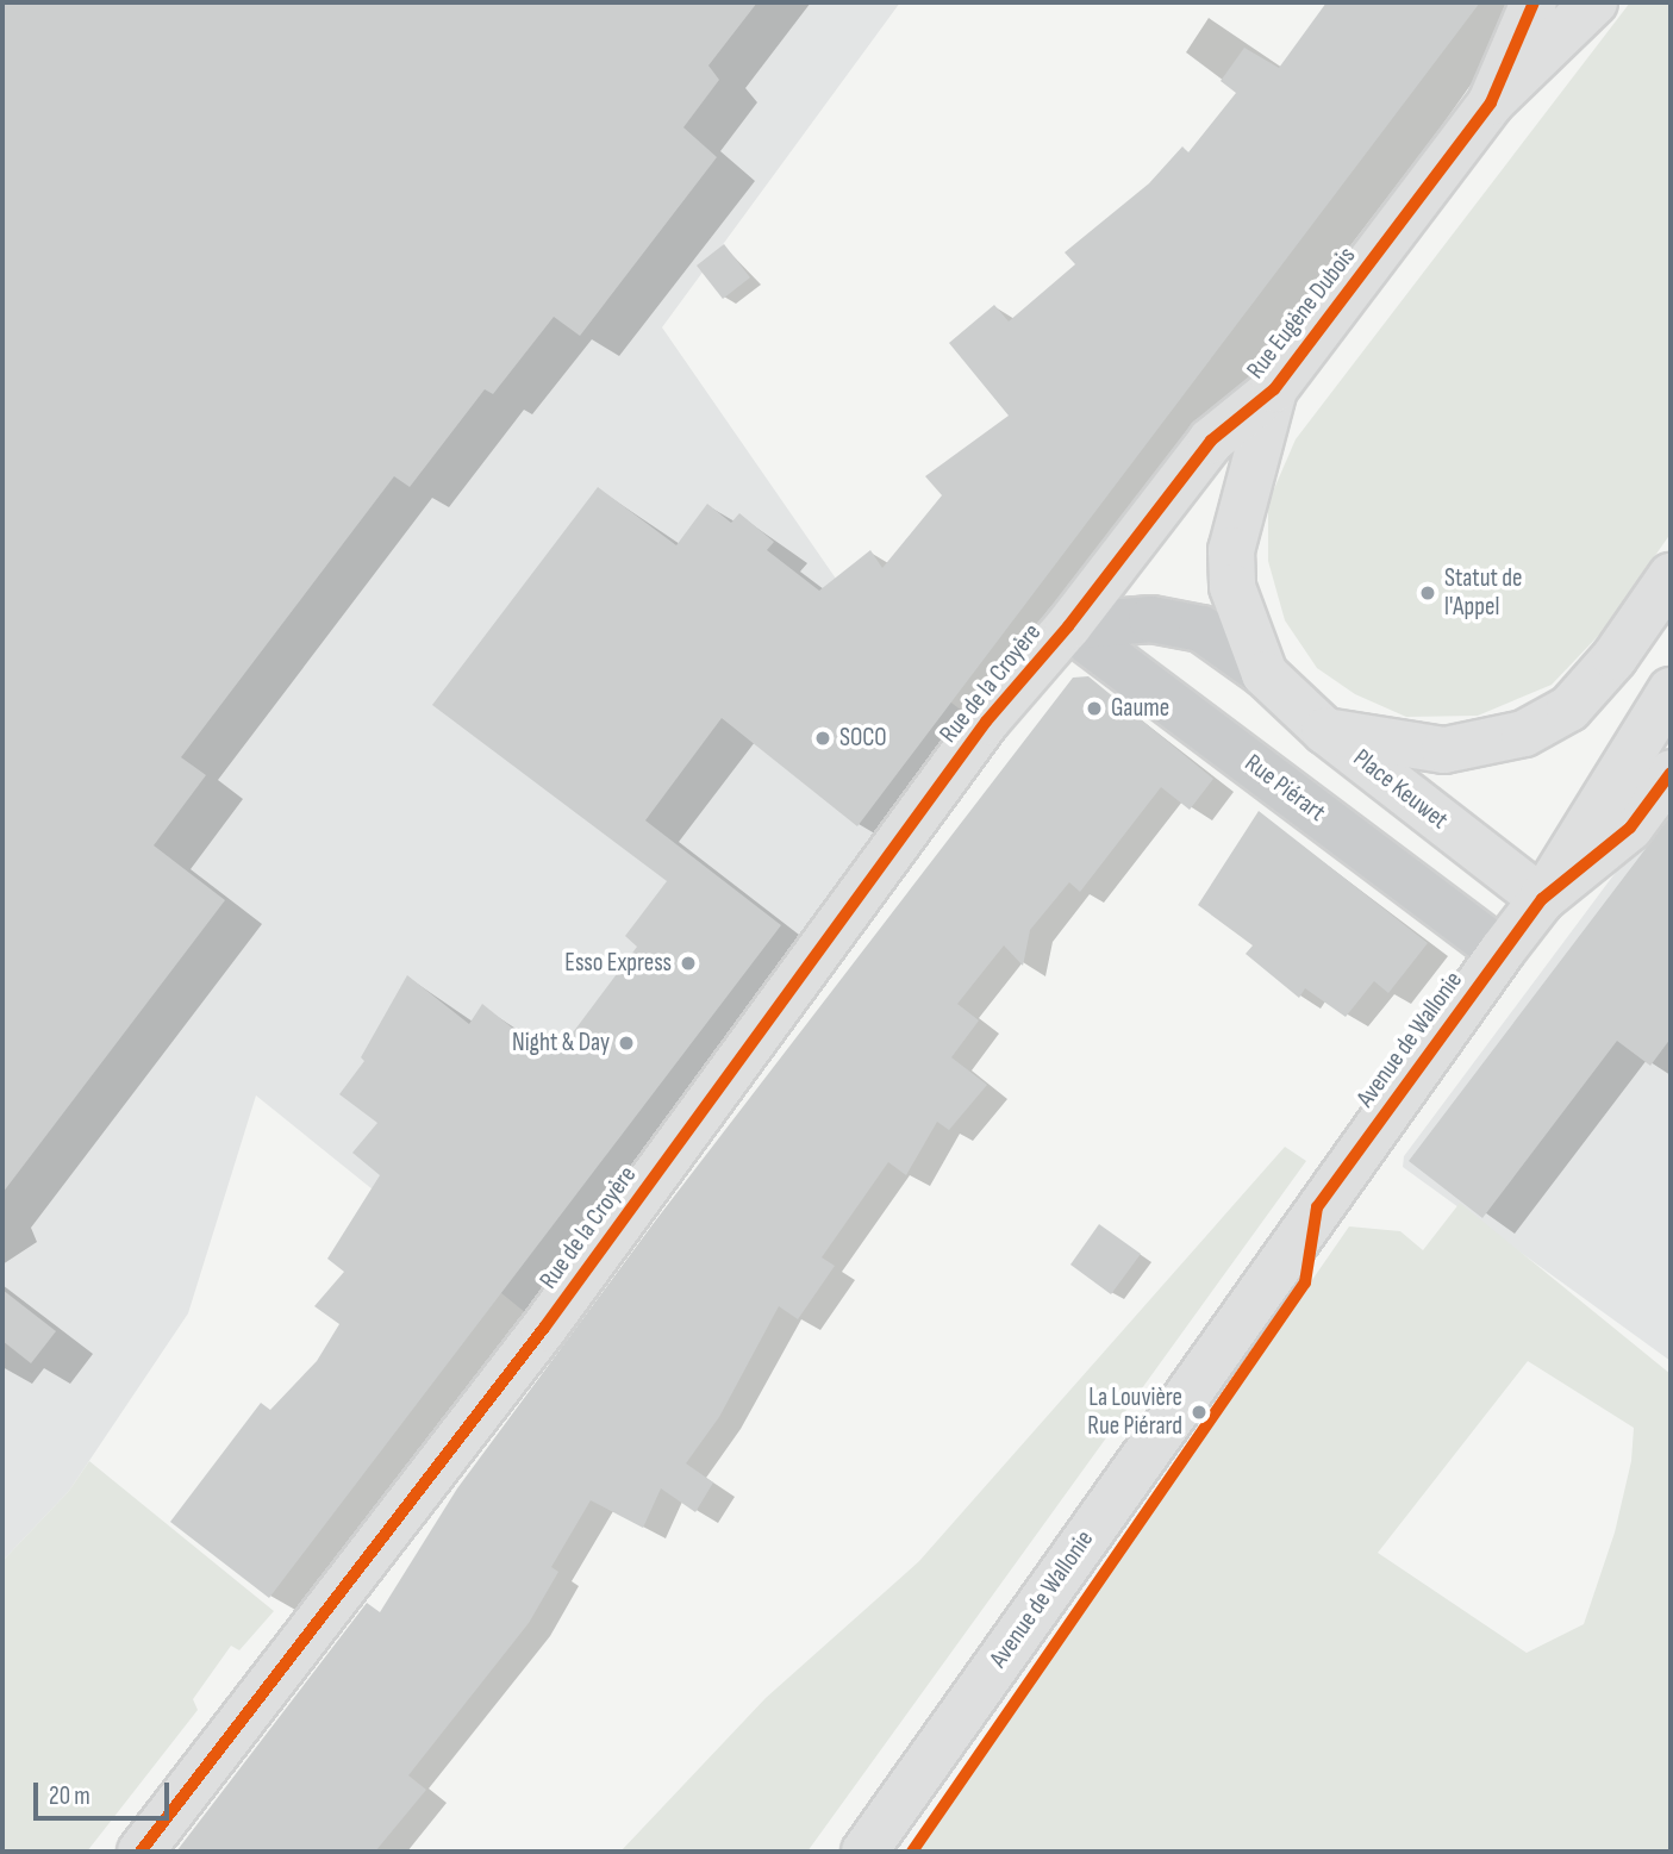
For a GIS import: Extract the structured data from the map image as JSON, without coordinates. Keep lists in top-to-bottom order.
{
  "streets": {
    "main road": [
      "Rue Eugène Dubois",
      "Rue de la Croyère",
      "Place Keuwet",
      "Avenue de Wallonie"
    ],
    "street": ["Rue Piérart"]
  },
  "crossings": [
    ["Rue Eugène Dubois", "Rue de la Croyère"],
    ["Rue Eugène Dubois", "Rue Piérart"],
    ["Rue Eugène Dubois", "Place Keuwet"],
    ["Rue de la Croyère", "Rue Piérart"],
    ["Rue de la Croyère", "Place Keuwet"],
    ["Rue Piérart", "Place Keuwet"],
    ["Rue Piérart", "Avenue de Wallonie"],
    ["Place Keuwet", "Avenue de Wallonie"]
  ],
  "places": [
    "Statut de l'Appel",
    "Gaume",
    "SOCO",
    "Esso Express",
    "Night & Day",
    "La Louvière Rue Piérard"
  ],
  "scale_bar": "20 m"
}
